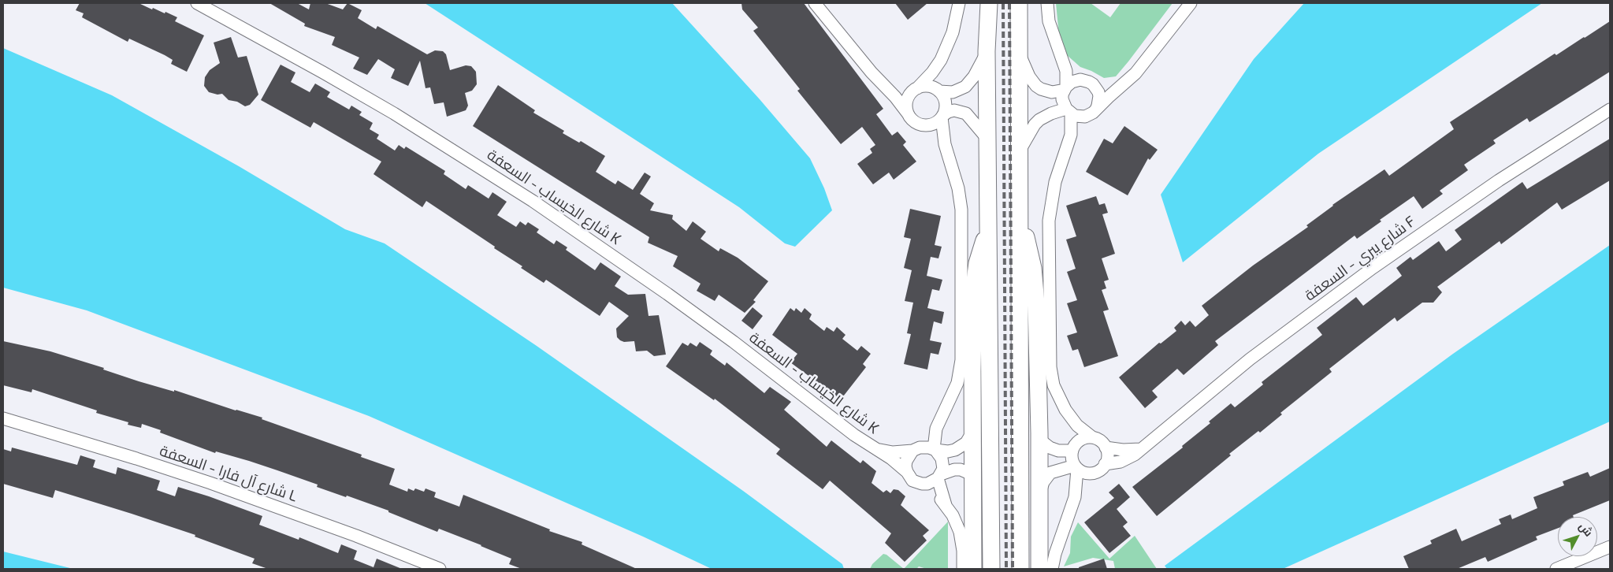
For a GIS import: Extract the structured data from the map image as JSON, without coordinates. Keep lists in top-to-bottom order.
{
  "streets": {
    "street": ["شارع الخيساب - السعفة K", "شارع يبري - السعفة F", "شارع آل فارا - السعفة L"]
  },
  "north": "top right"
}
